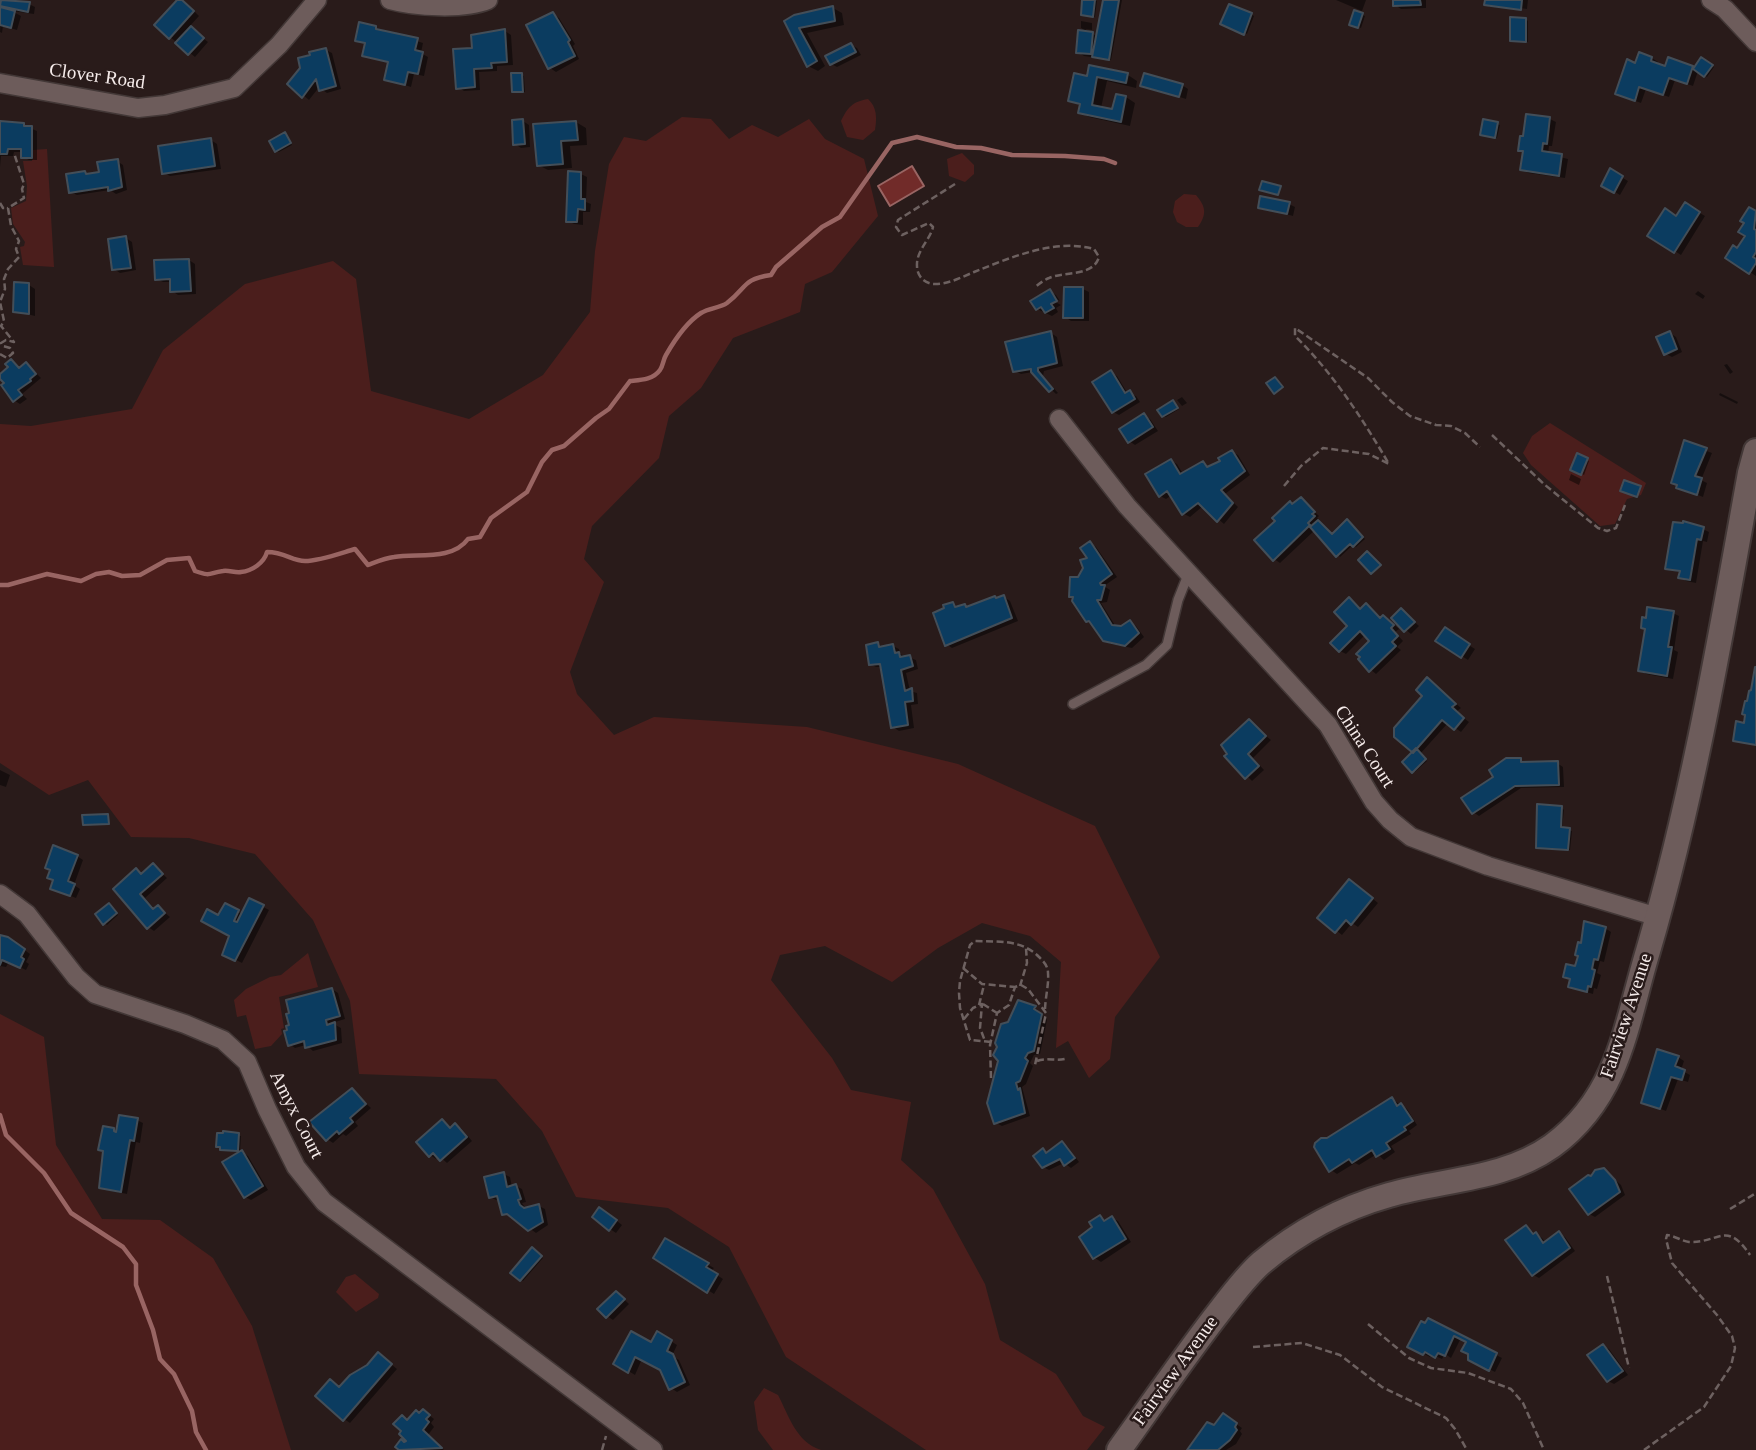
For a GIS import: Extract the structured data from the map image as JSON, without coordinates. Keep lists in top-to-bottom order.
{
  "streets": {
    "main road": ["Fairview Avenue"],
    "street": ["Clover Road", "China Court", "Amyx Court"]
  },
  "crossings": [
    ["China Court", "Fairview Avenue"]
  ]
}
